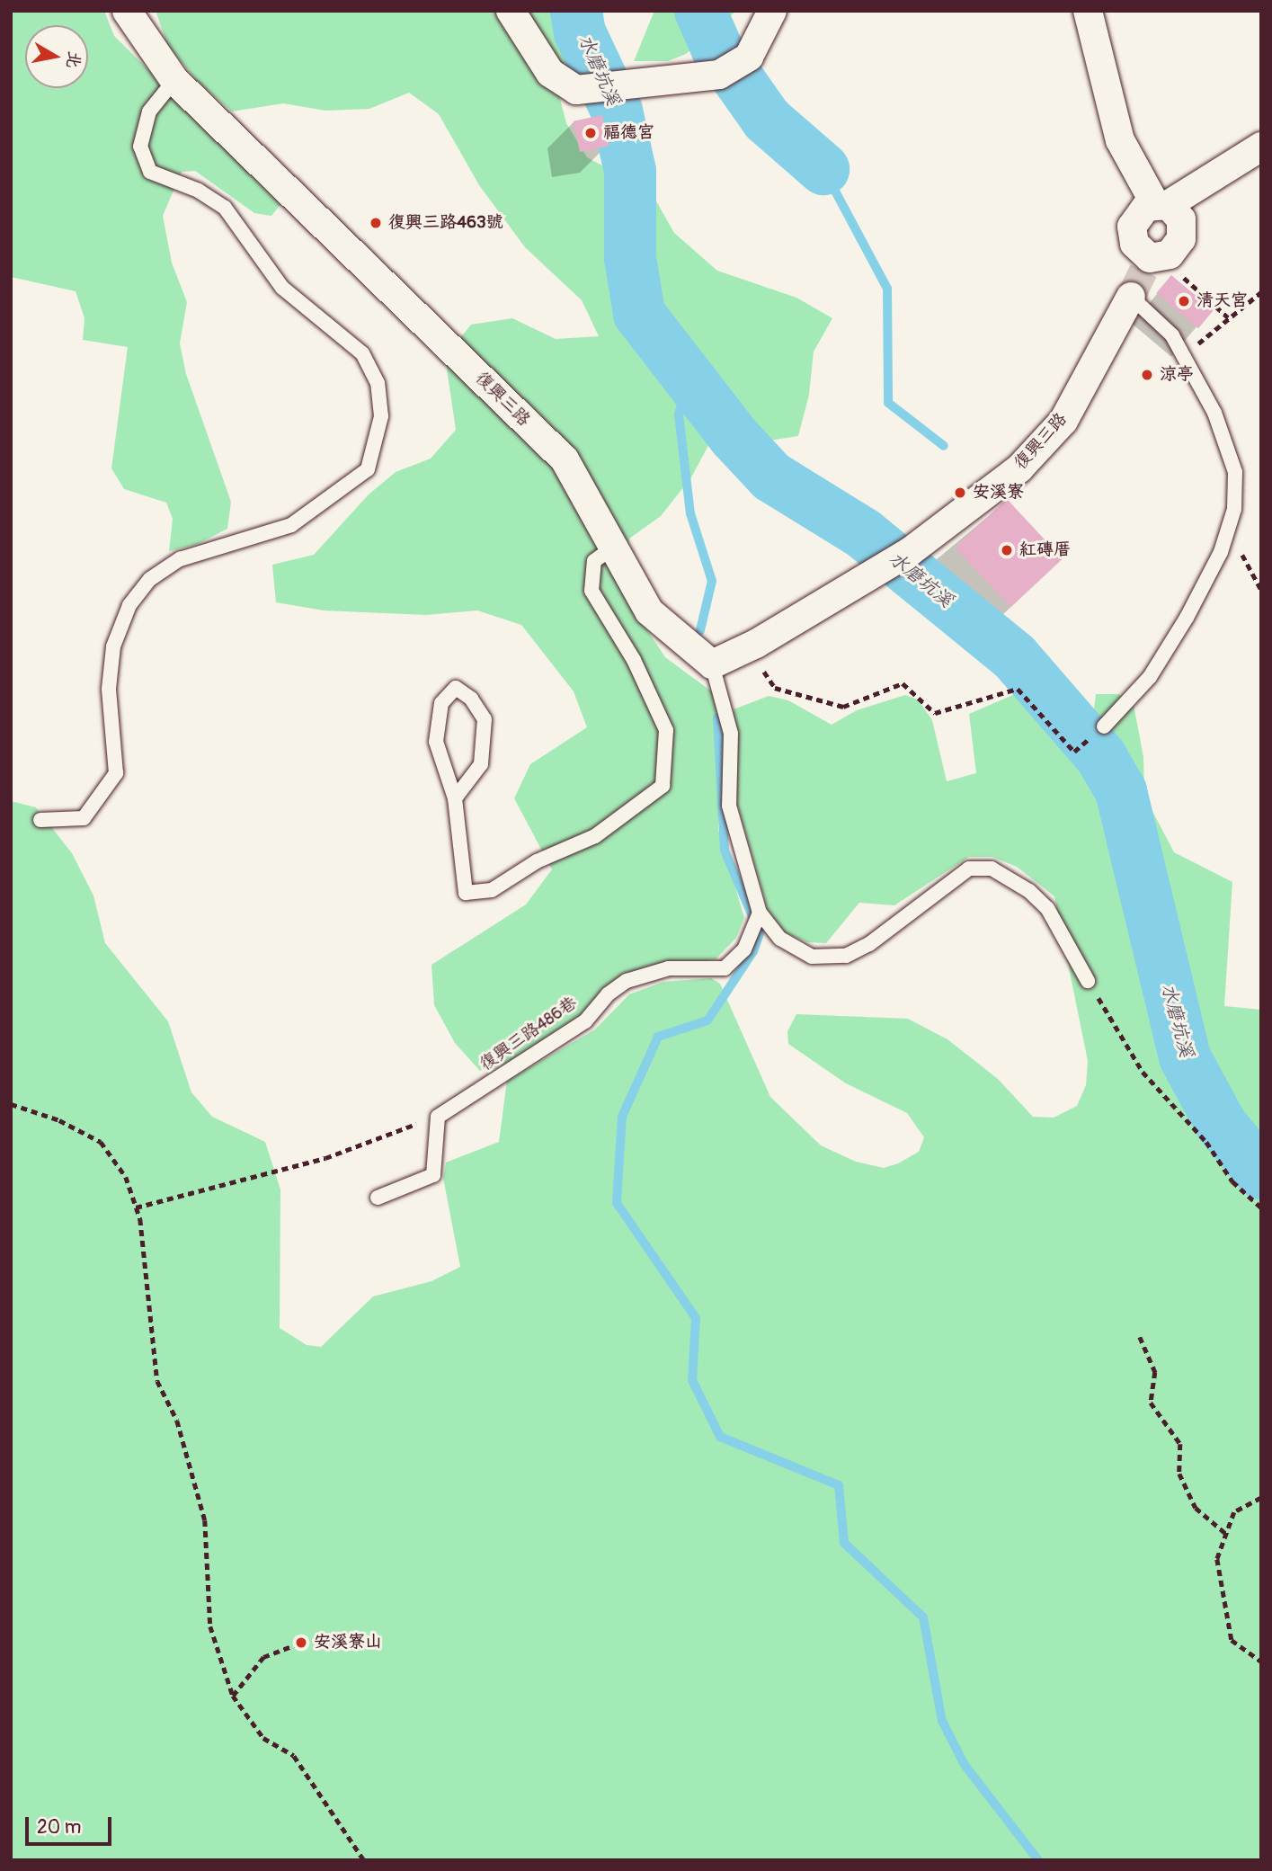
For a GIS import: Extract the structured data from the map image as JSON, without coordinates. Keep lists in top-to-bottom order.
{
  "streets": {
    "street": ["復興三路"],
    "lane": ["復興三路486巷"]
  },
  "water": ["水磨坑溪"],
  "places": [
    "福德宮",
    "復興三路463號",
    "清天宮",
    "涼亭",
    "安溪寮",
    "紅磚厝",
    "安溪寮山"
  ],
  "scale_bar": "20 m",
  "north": "right"
}
